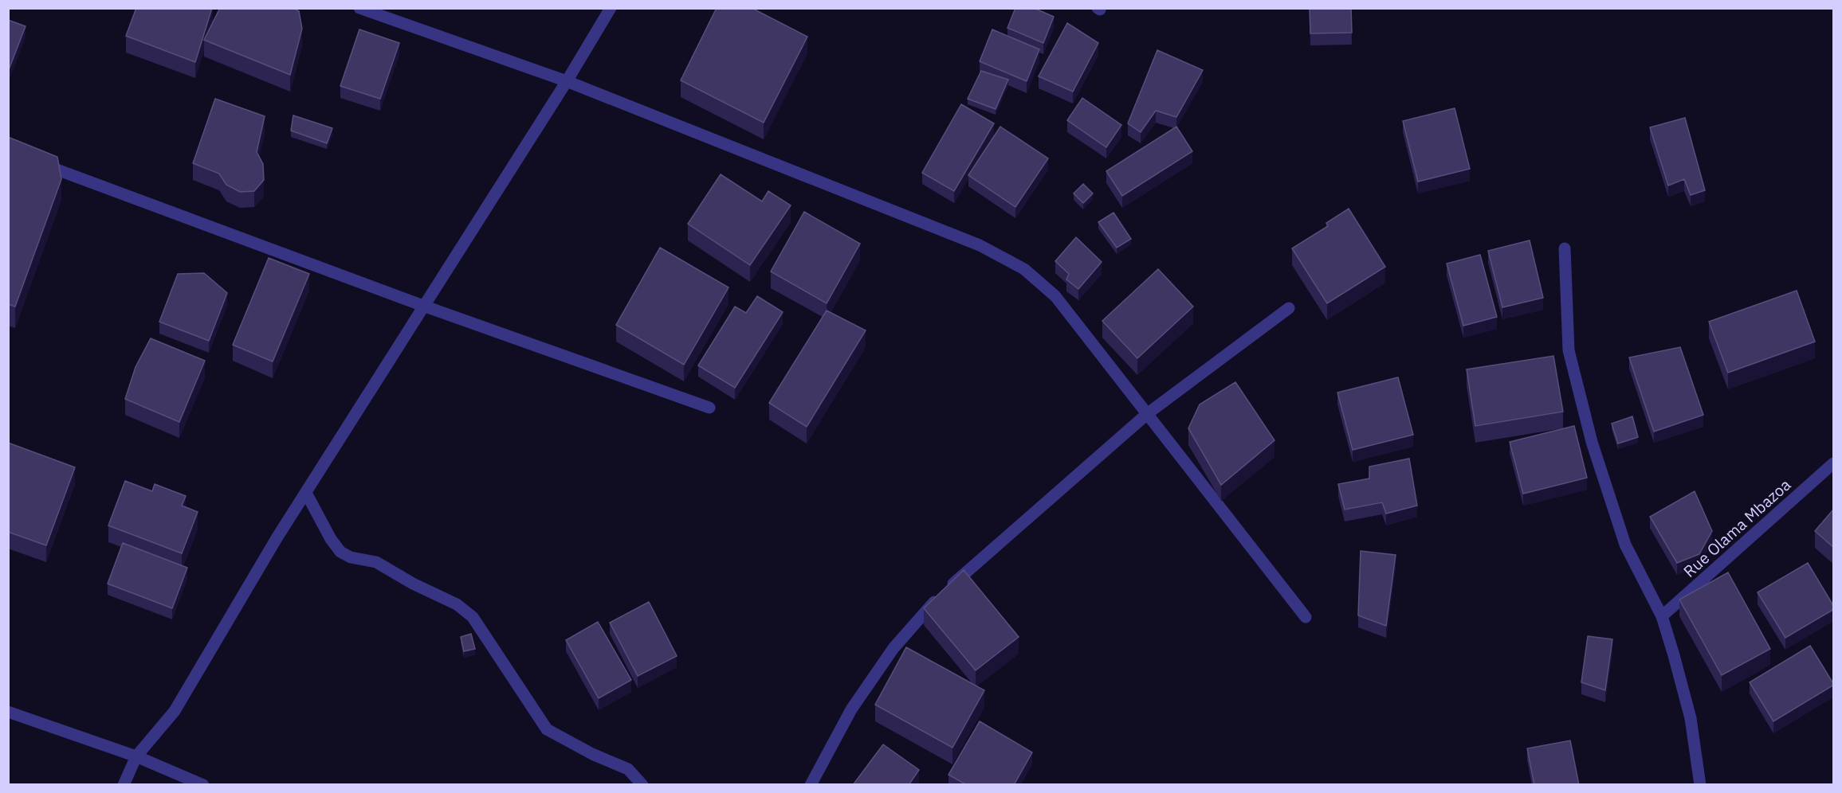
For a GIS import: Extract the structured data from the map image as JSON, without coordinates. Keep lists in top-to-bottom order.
{
  "streets": {
    "street": ["Rue Olama Mbazoa"]
  }
}
